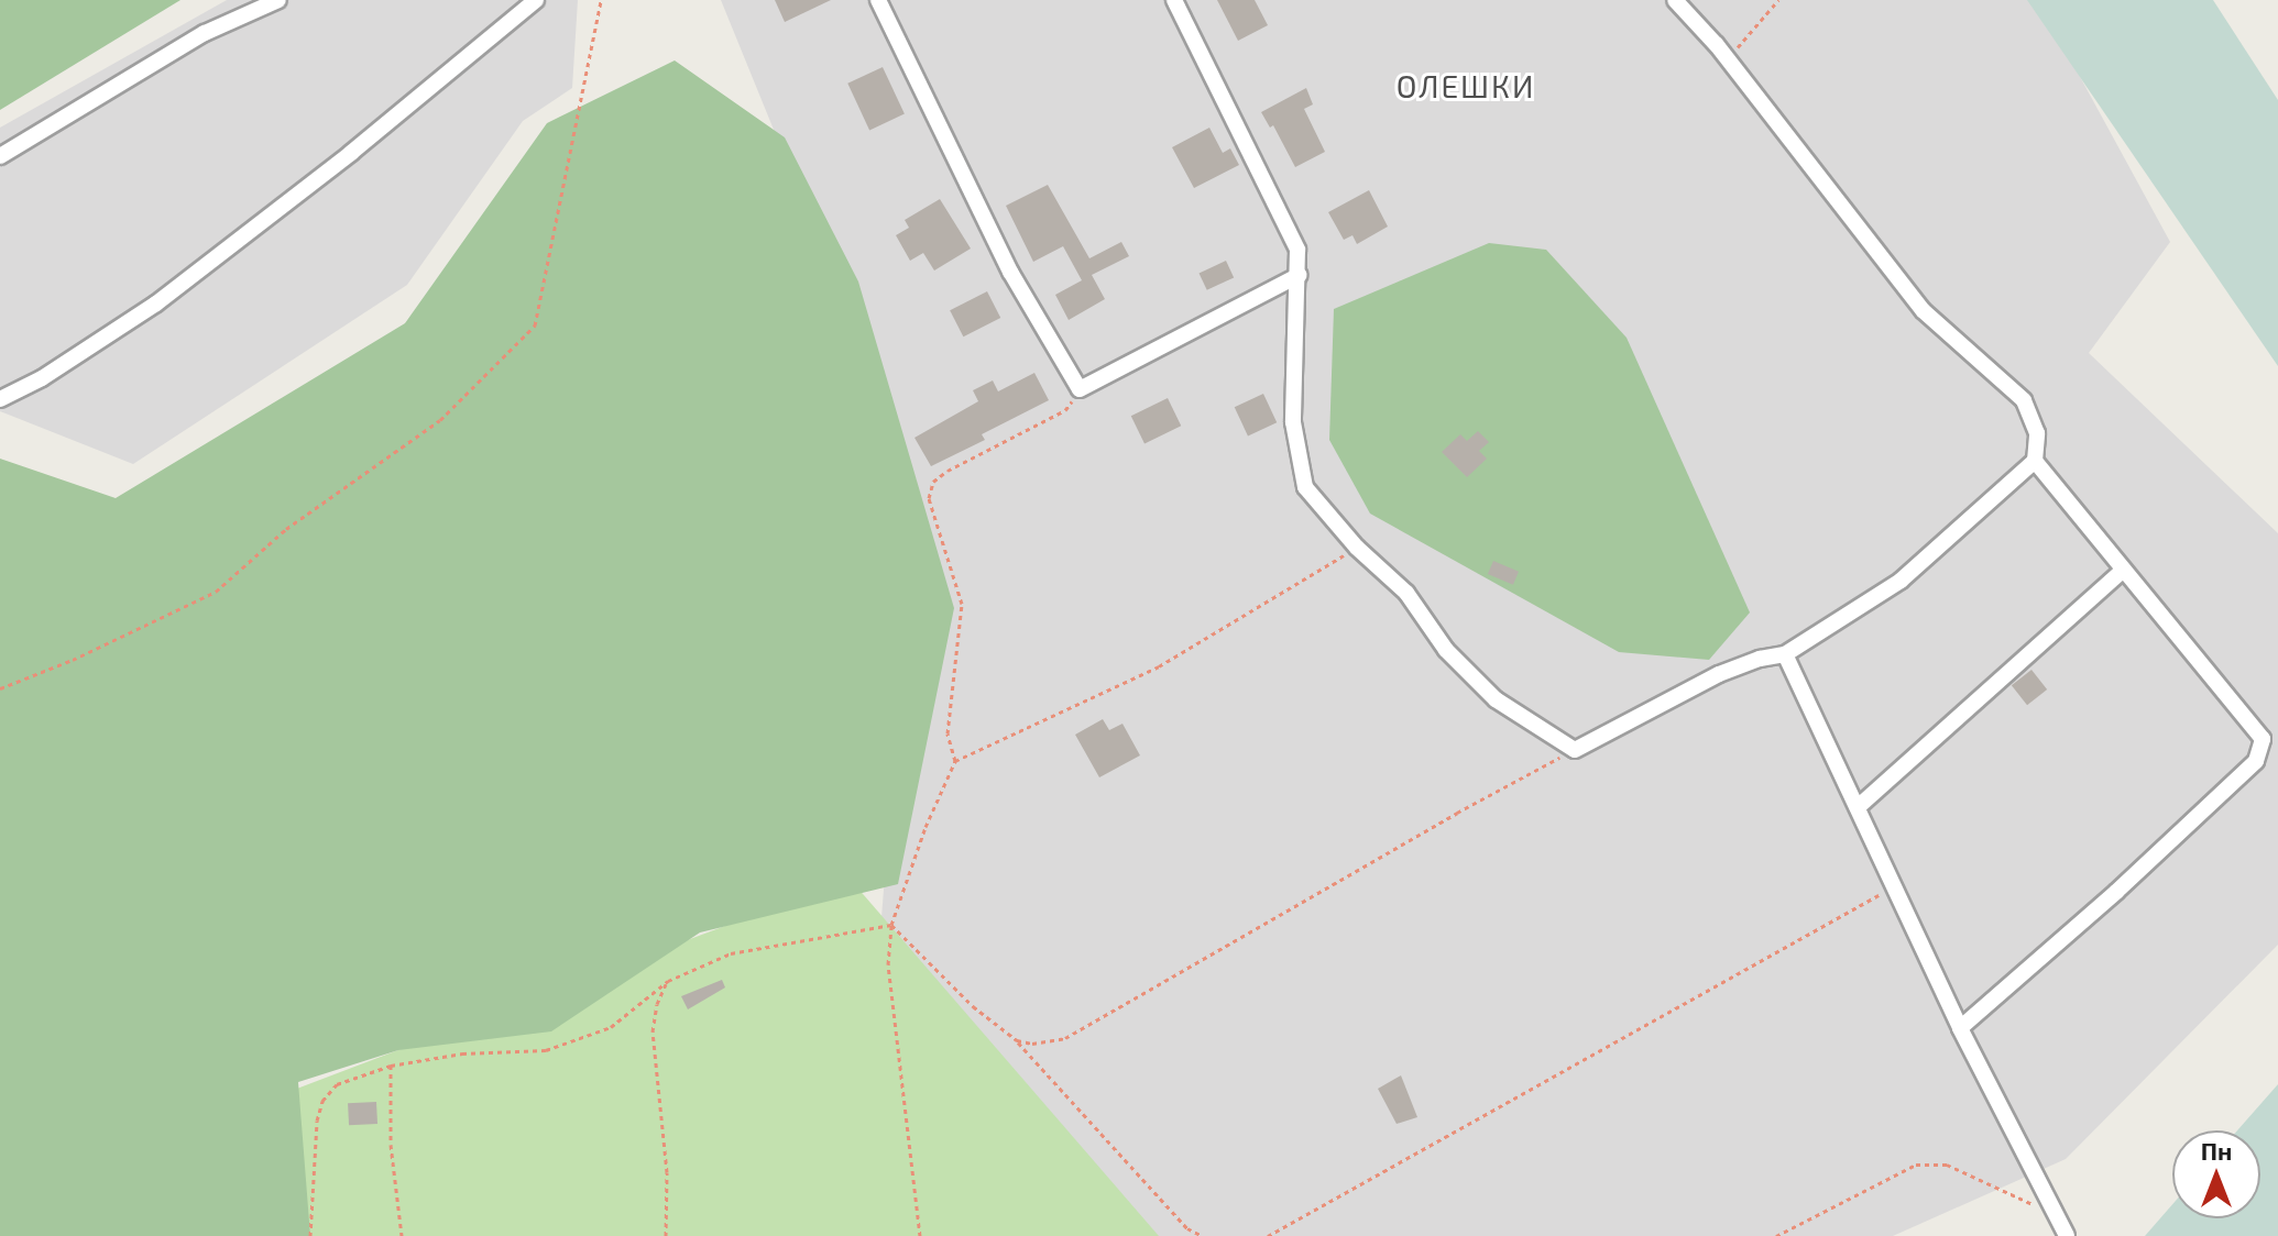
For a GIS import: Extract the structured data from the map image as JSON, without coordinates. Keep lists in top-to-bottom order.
{
  "districts": ["ОЛЕШКИ"],
  "north": "top"
}
